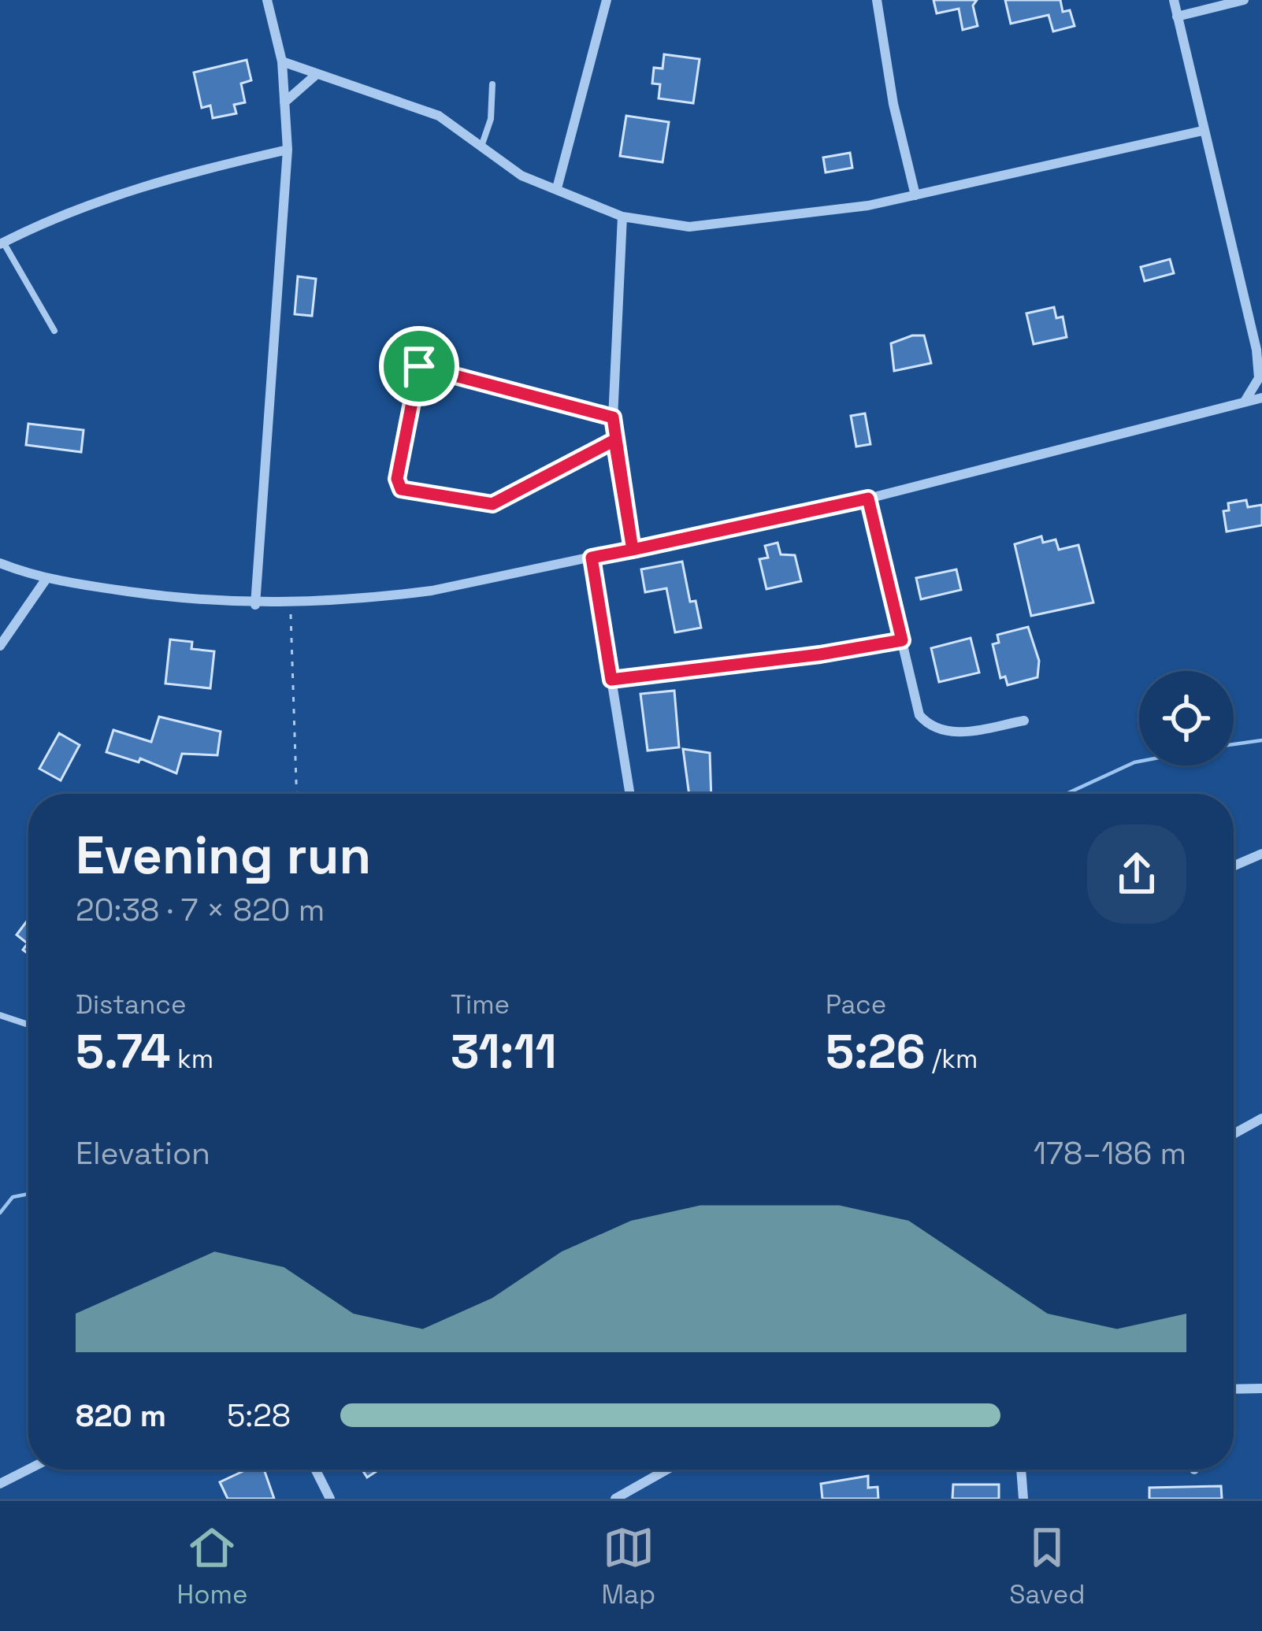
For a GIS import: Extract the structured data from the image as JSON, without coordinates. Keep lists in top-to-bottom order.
{
  "page": {
    "heading": ["Evening run", "20:38 · 7 × 820 m"],
    "stats": [
      ["Distance", "5.74 km"],
      ["Time", "31:11"],
      ["Pace", "5:26 /km"]
    ],
    "chart": ["Elevation", "178–186 m"],
    "list": [
      {
        "name": "820 m",
        "note": "5:28"
      }
    ],
    "tabs": ["Home", "Map", "Saved"]
  }
}
